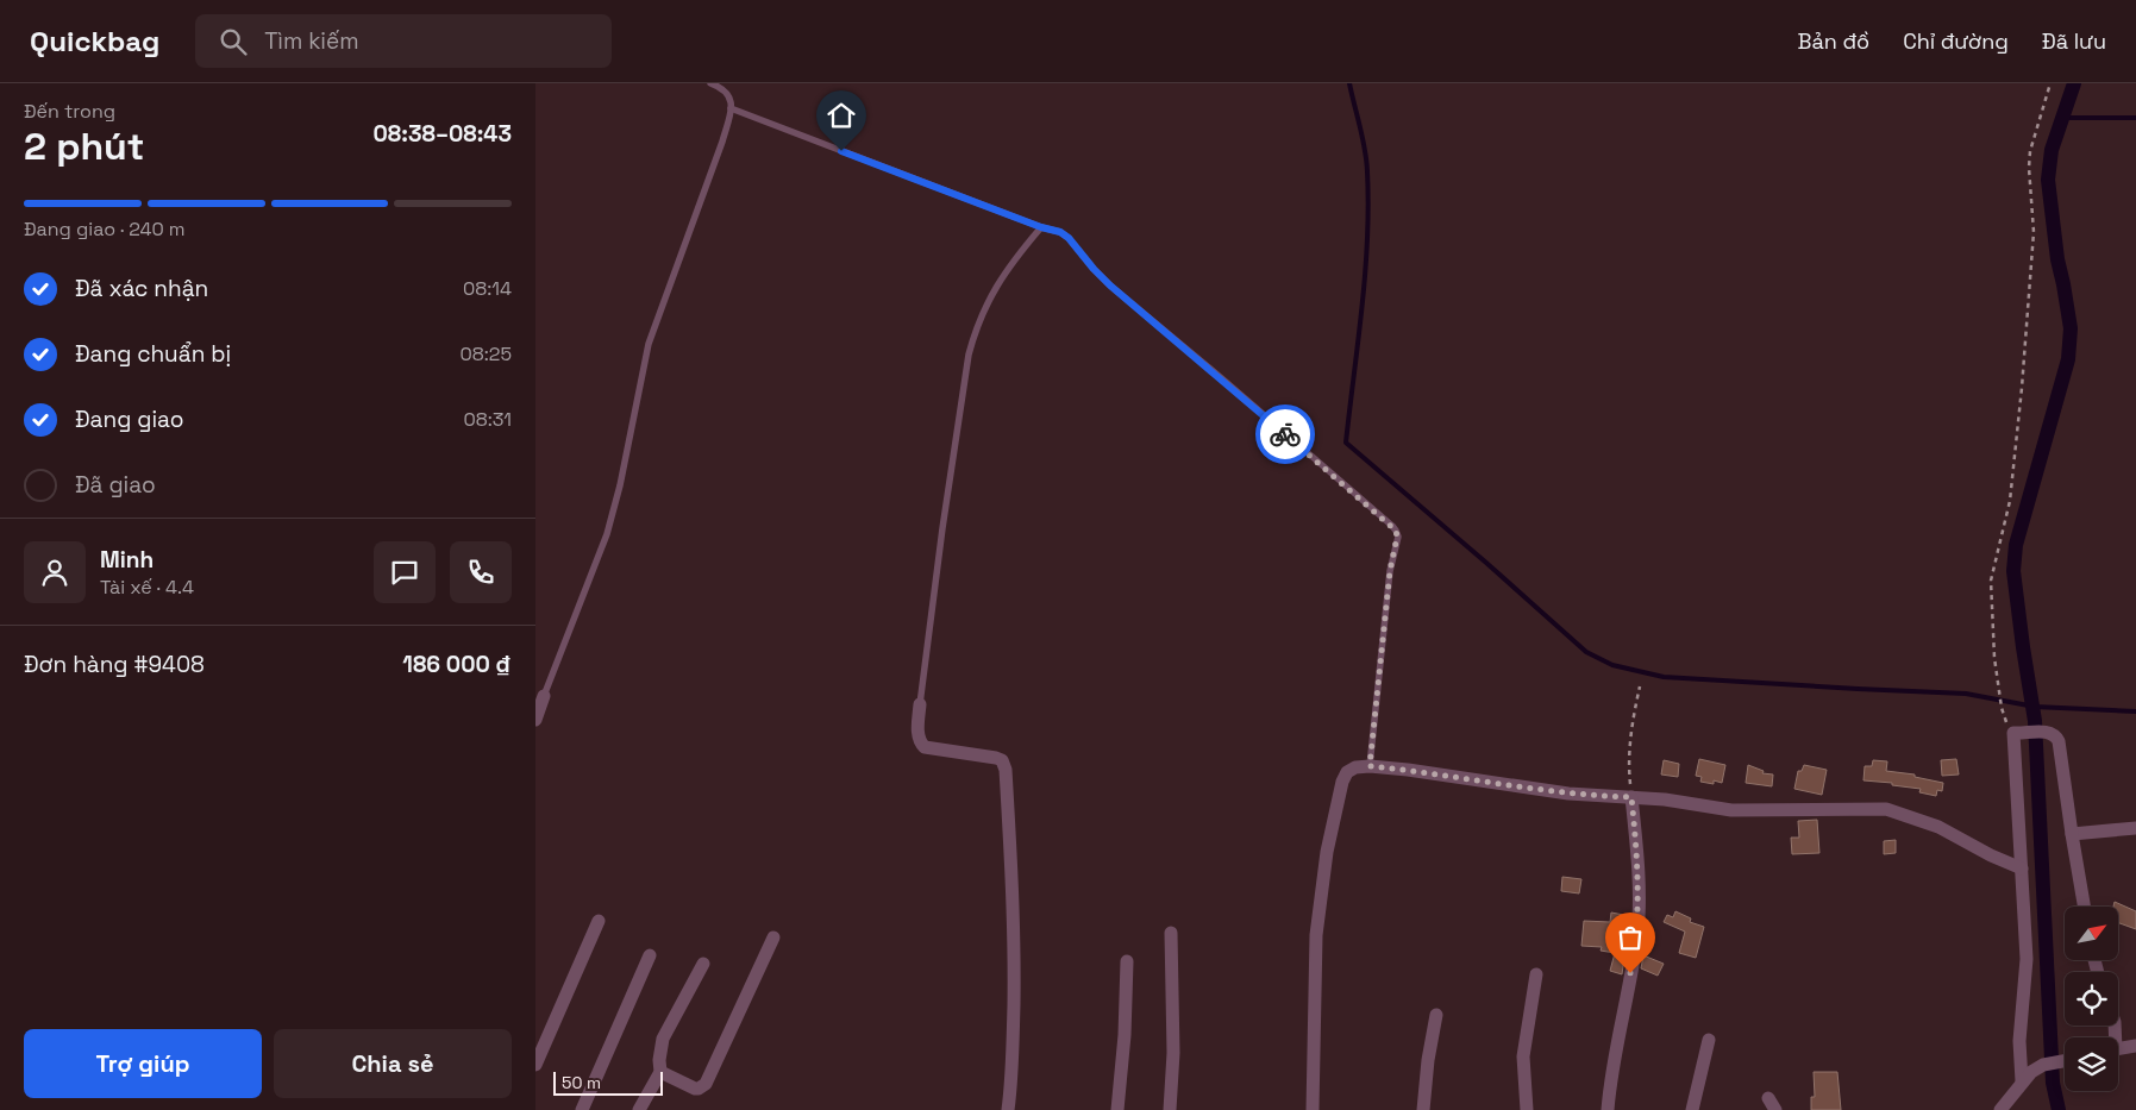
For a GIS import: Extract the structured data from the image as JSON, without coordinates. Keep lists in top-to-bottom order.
{
  "scale_bar": "50 m",
  "north": "top right",
  "page": {
    "header": "Quickbag",
    "search": "Tìm kiếm",
    "nav": ["Bản đồ", "Chỉ đường", "Đã lưu"],
    "heading": ["2 phút", "Đến trong", "08:38–08:43"],
    "panel": [
      "Minh",
      "Tài xế · 4.4",
      "Đơn hàng #9408",
      "186 000 ₫"
    ],
    "bar": "Đang giao · 240 m",
    "list": [
      ["Đã xác nhận", "08:14"],
      ["Đang chuẩn bị", "08:25"],
      ["Đang giao", "08:31"],
      "Đã giao"
    ],
    "buttons": ["Trợ giúp", "Chia sẻ"],
    "scale": "50 m"
  }
}
